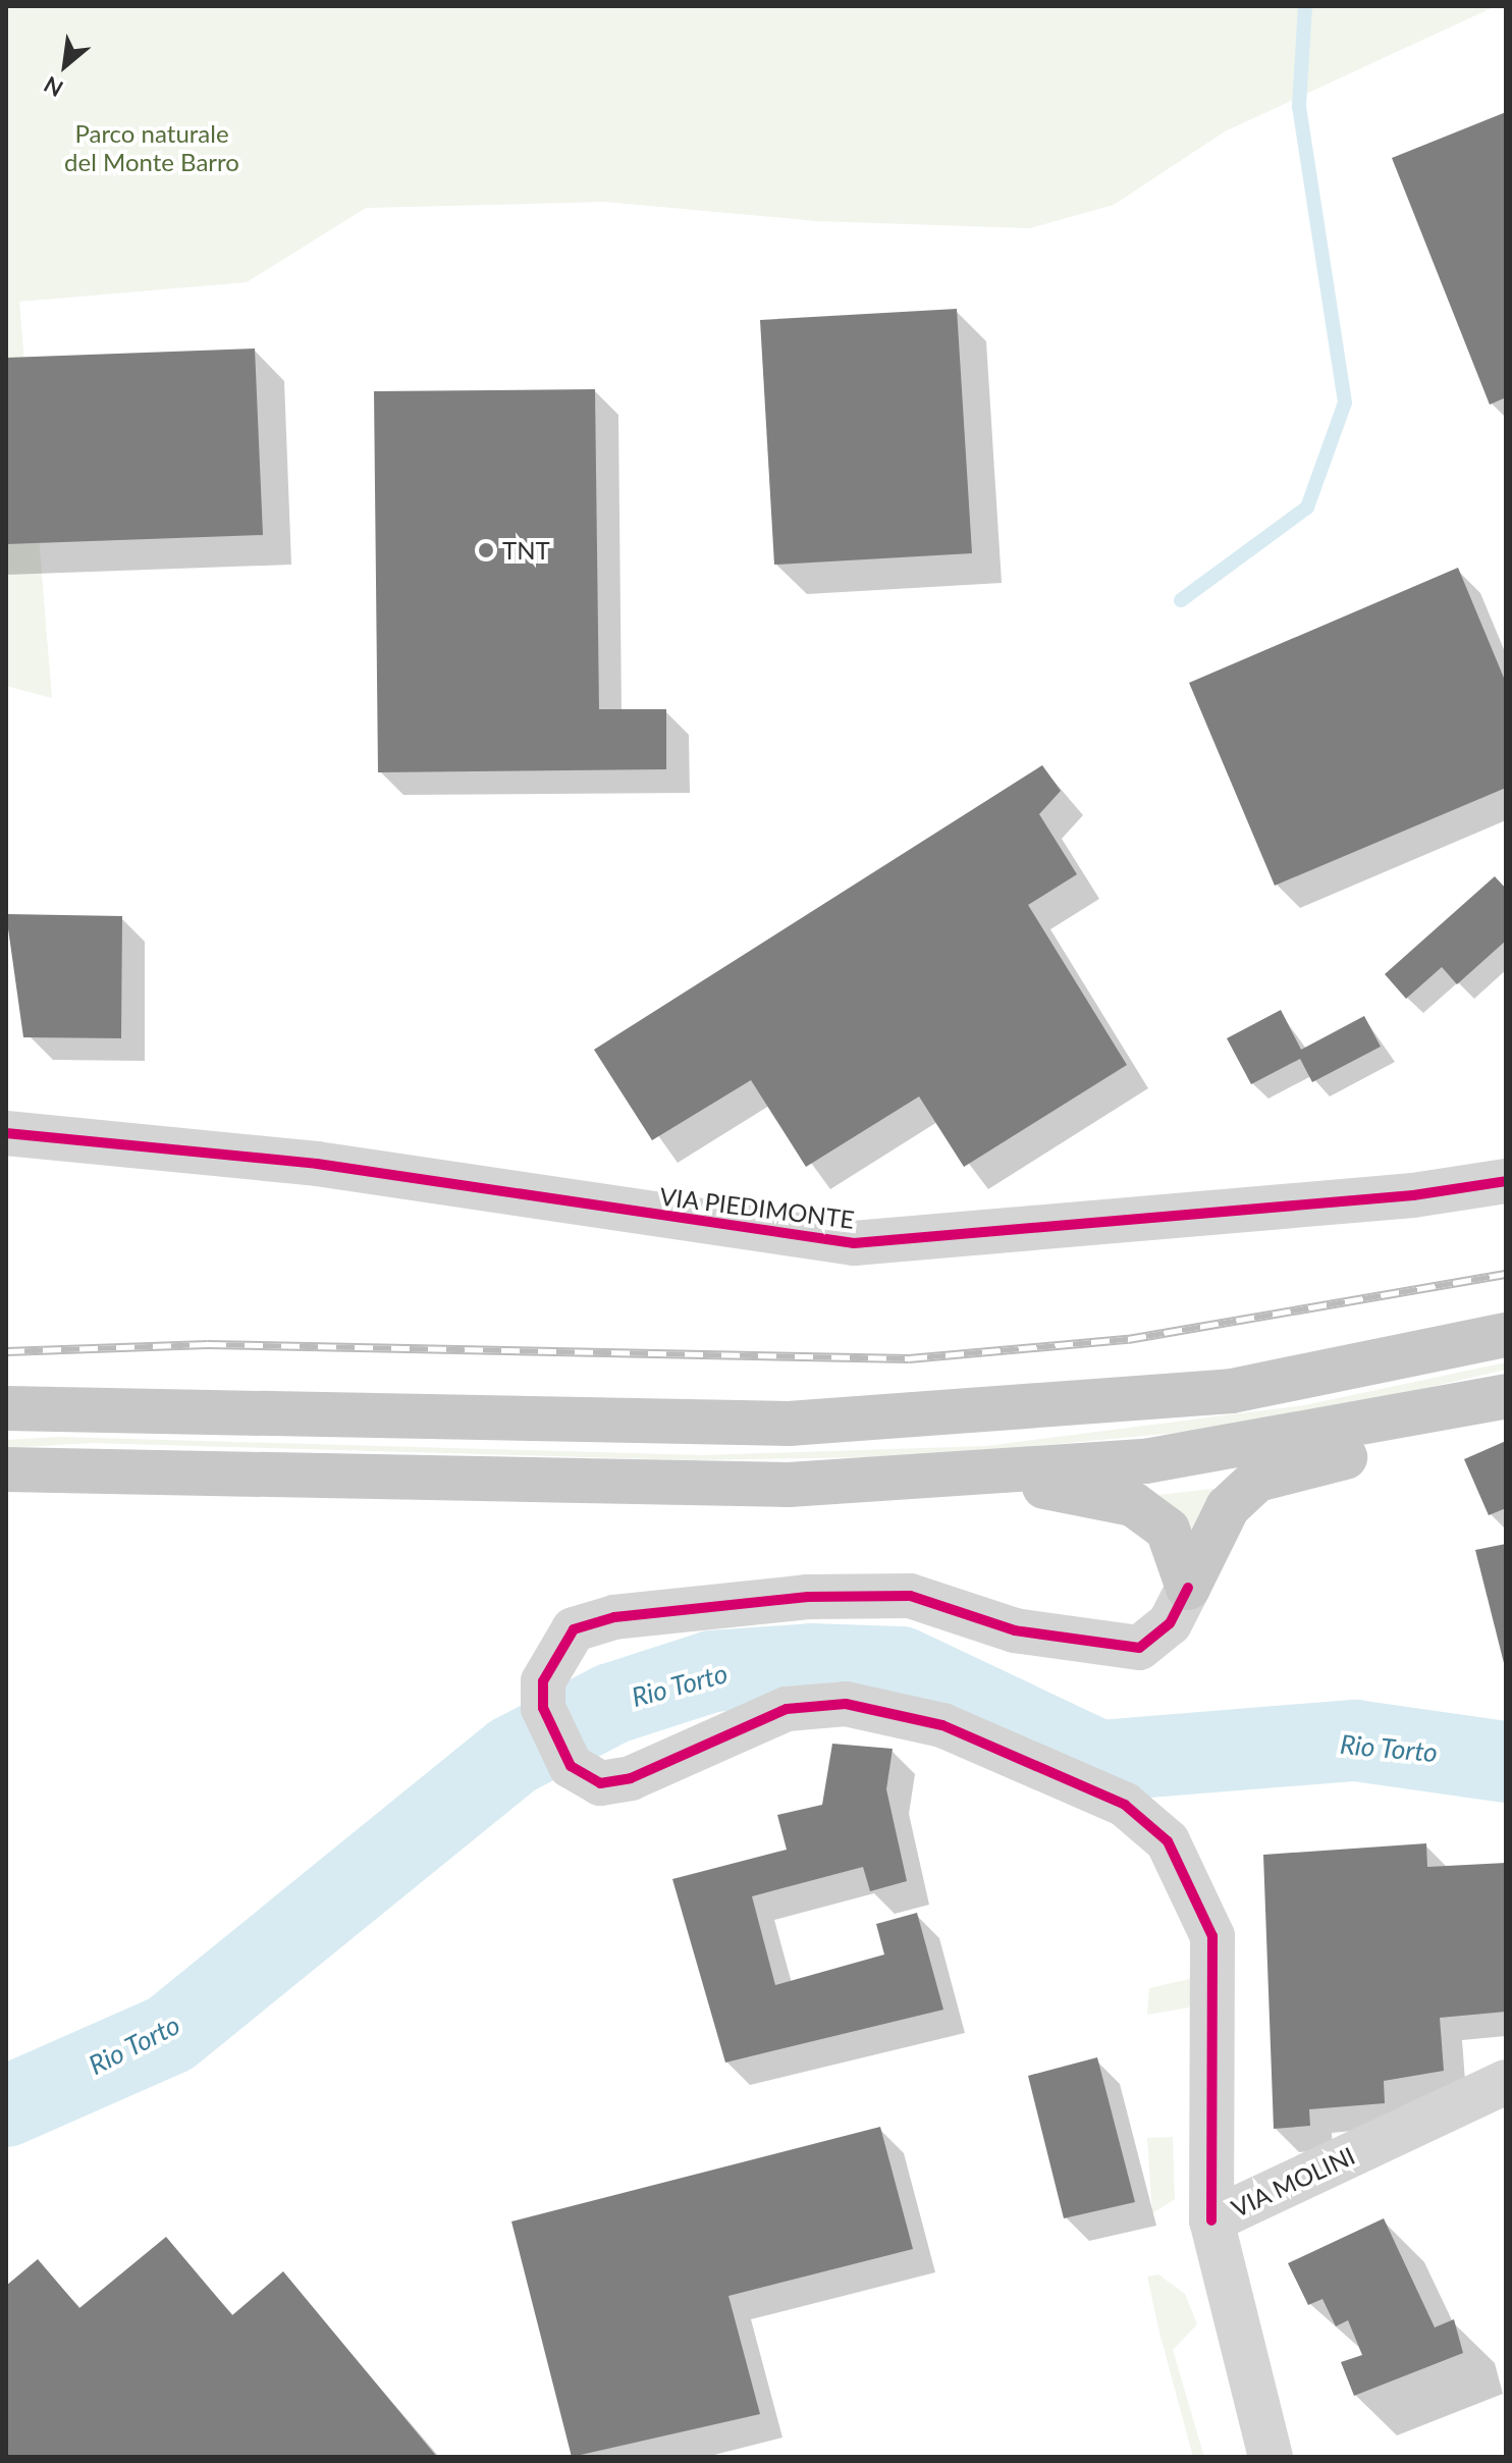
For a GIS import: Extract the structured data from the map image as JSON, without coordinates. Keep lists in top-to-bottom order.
{
  "streets": {
    "street": ["VIA PIEDIMONTE", "VIA MOLINI"]
  },
  "water": ["Rio Torto"],
  "parks": ["Parco naturale del Monte Barro"],
  "places": ["TNT"],
  "north": "bottom left"
}
